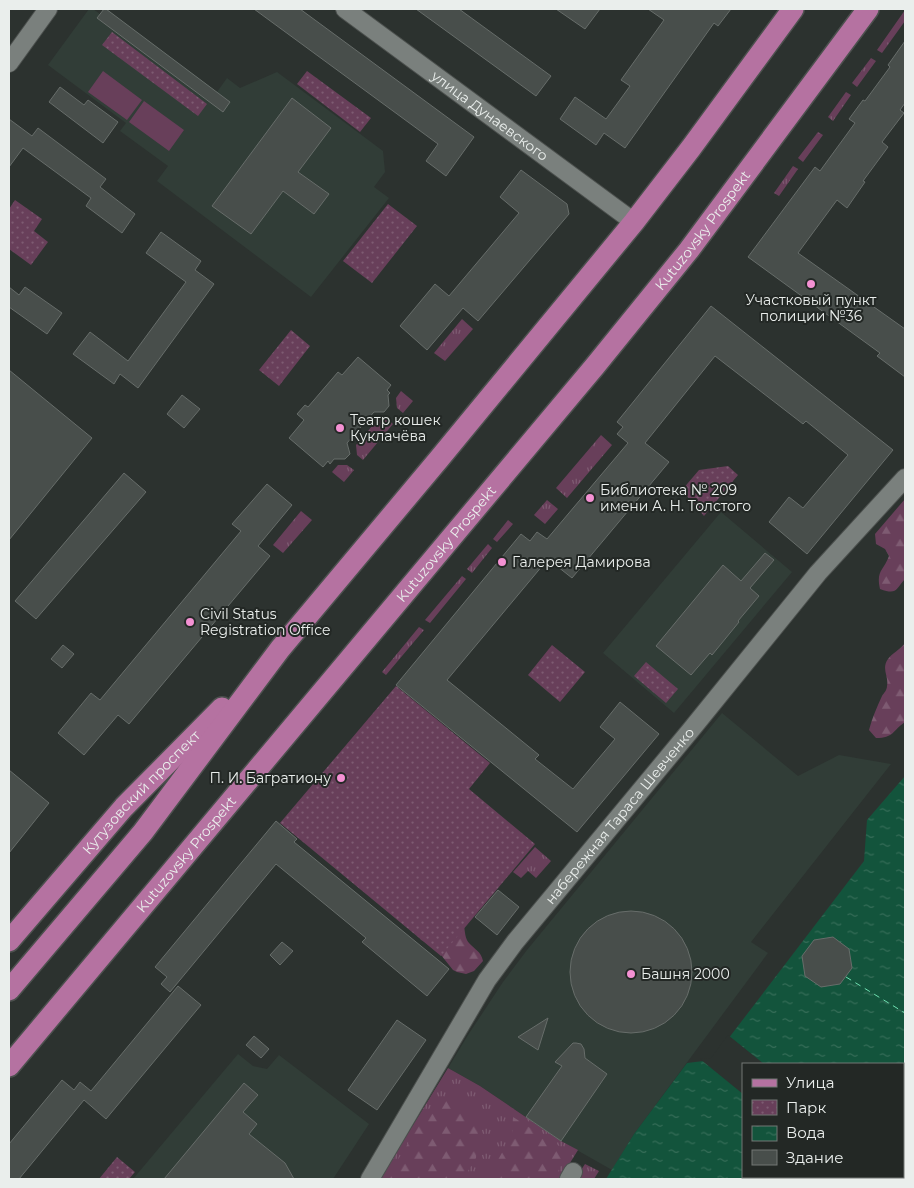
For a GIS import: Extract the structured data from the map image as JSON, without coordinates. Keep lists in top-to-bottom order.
{
  "streets": {
    "main road": ["Kutuzovsky Prospekt", "Кутузовский проспект"],
    "street": ["улица Дунаевского", "набережная Тараса Шевченко"]
  },
  "places": [
    "Участковый пункт полиции №36",
    "Театр кошек Куклачёва",
    "Библиотека № 209 имени А. Н. Толстого",
    "Галерея Дамирова",
    "Civil Status Registration Office",
    "П. И. Багратиону",
    "Башня 2000"
  ],
  "legend": [
    "Улица",
    "Парк",
    "Вода",
    "Здание"
  ]
}
